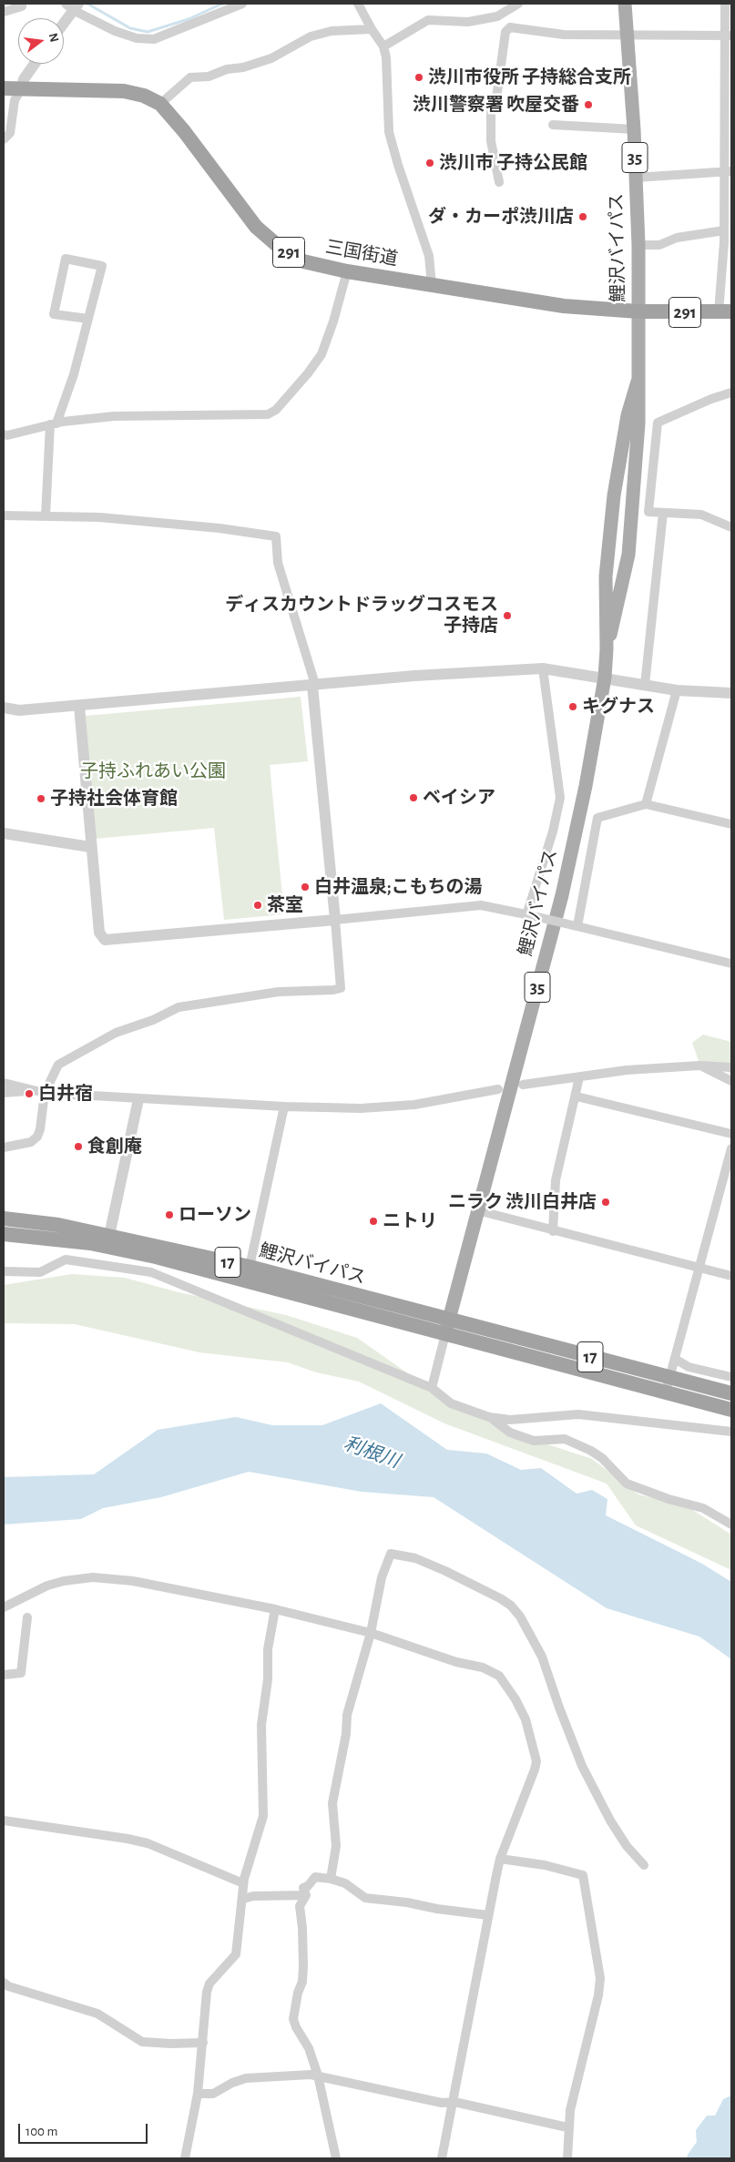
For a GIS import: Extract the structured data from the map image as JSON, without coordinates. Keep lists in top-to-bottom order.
{
  "streets": {
    "highway": [
      "鯉沢バイパス",
      "291",
      "三国街道",
      "17"
    ],
    "main road": ["35"]
  },
  "crossings": [
    ["鯉沢バイパス", "三国街道"]
  ],
  "water": ["利根川"],
  "parks": ["子持ふれあい公園"],
  "places": [
    "渋川市役所 子持総合支所",
    "渋川警察署 吹屋交番",
    "渋川市 子持公民館",
    "ダ・カーポ渋川店",
    "ディスカウントドラッグコスモス 子持店",
    "キグナス",
    "ベイシア",
    "子持社会体育館",
    "白井温泉;こもちの湯",
    "茶室",
    "白井宿",
    "食創庵",
    "ニラク 渋川白井店",
    "ローソン",
    "ニトリ"
  ],
  "scale_bar": "100 m",
  "north": "right"
}
